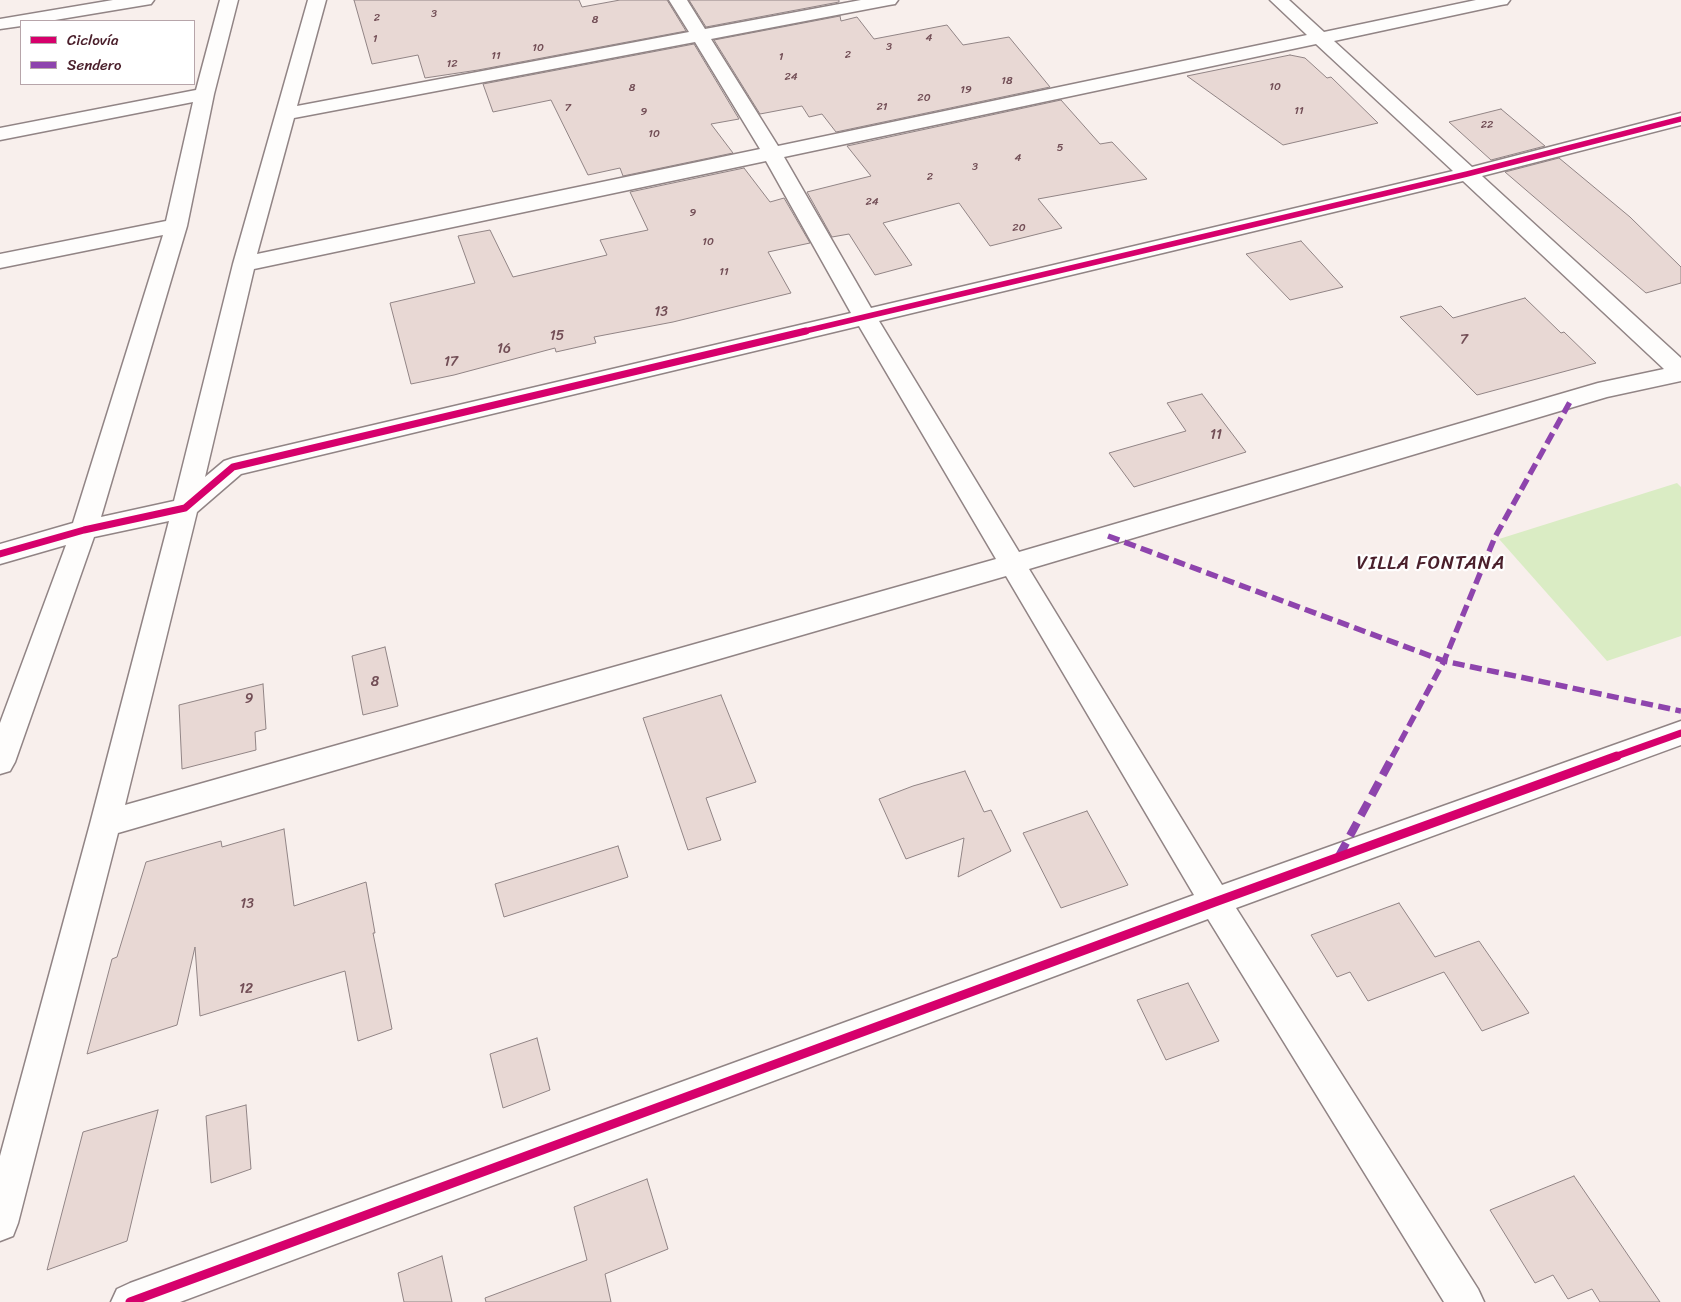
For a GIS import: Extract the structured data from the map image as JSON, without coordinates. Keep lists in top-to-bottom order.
{
  "districts": ["VILLA FONTANA"],
  "house_numbers": [
    "3",
    "2",
    "8",
    "4",
    "1",
    "3",
    "10",
    "2",
    "11",
    "1",
    "12",
    "24",
    "18",
    "10",
    "8",
    "19",
    "20",
    "21",
    "7",
    "11",
    "9",
    "22",
    "10",
    "5",
    "4",
    "3",
    "2",
    "24",
    "9",
    "20",
    "10",
    "11",
    "13",
    "15",
    "7",
    "16",
    "17",
    "11",
    "8",
    "9",
    "13",
    "12"
  ],
  "legend": ["Ciclovía", "Sendero"]
}
